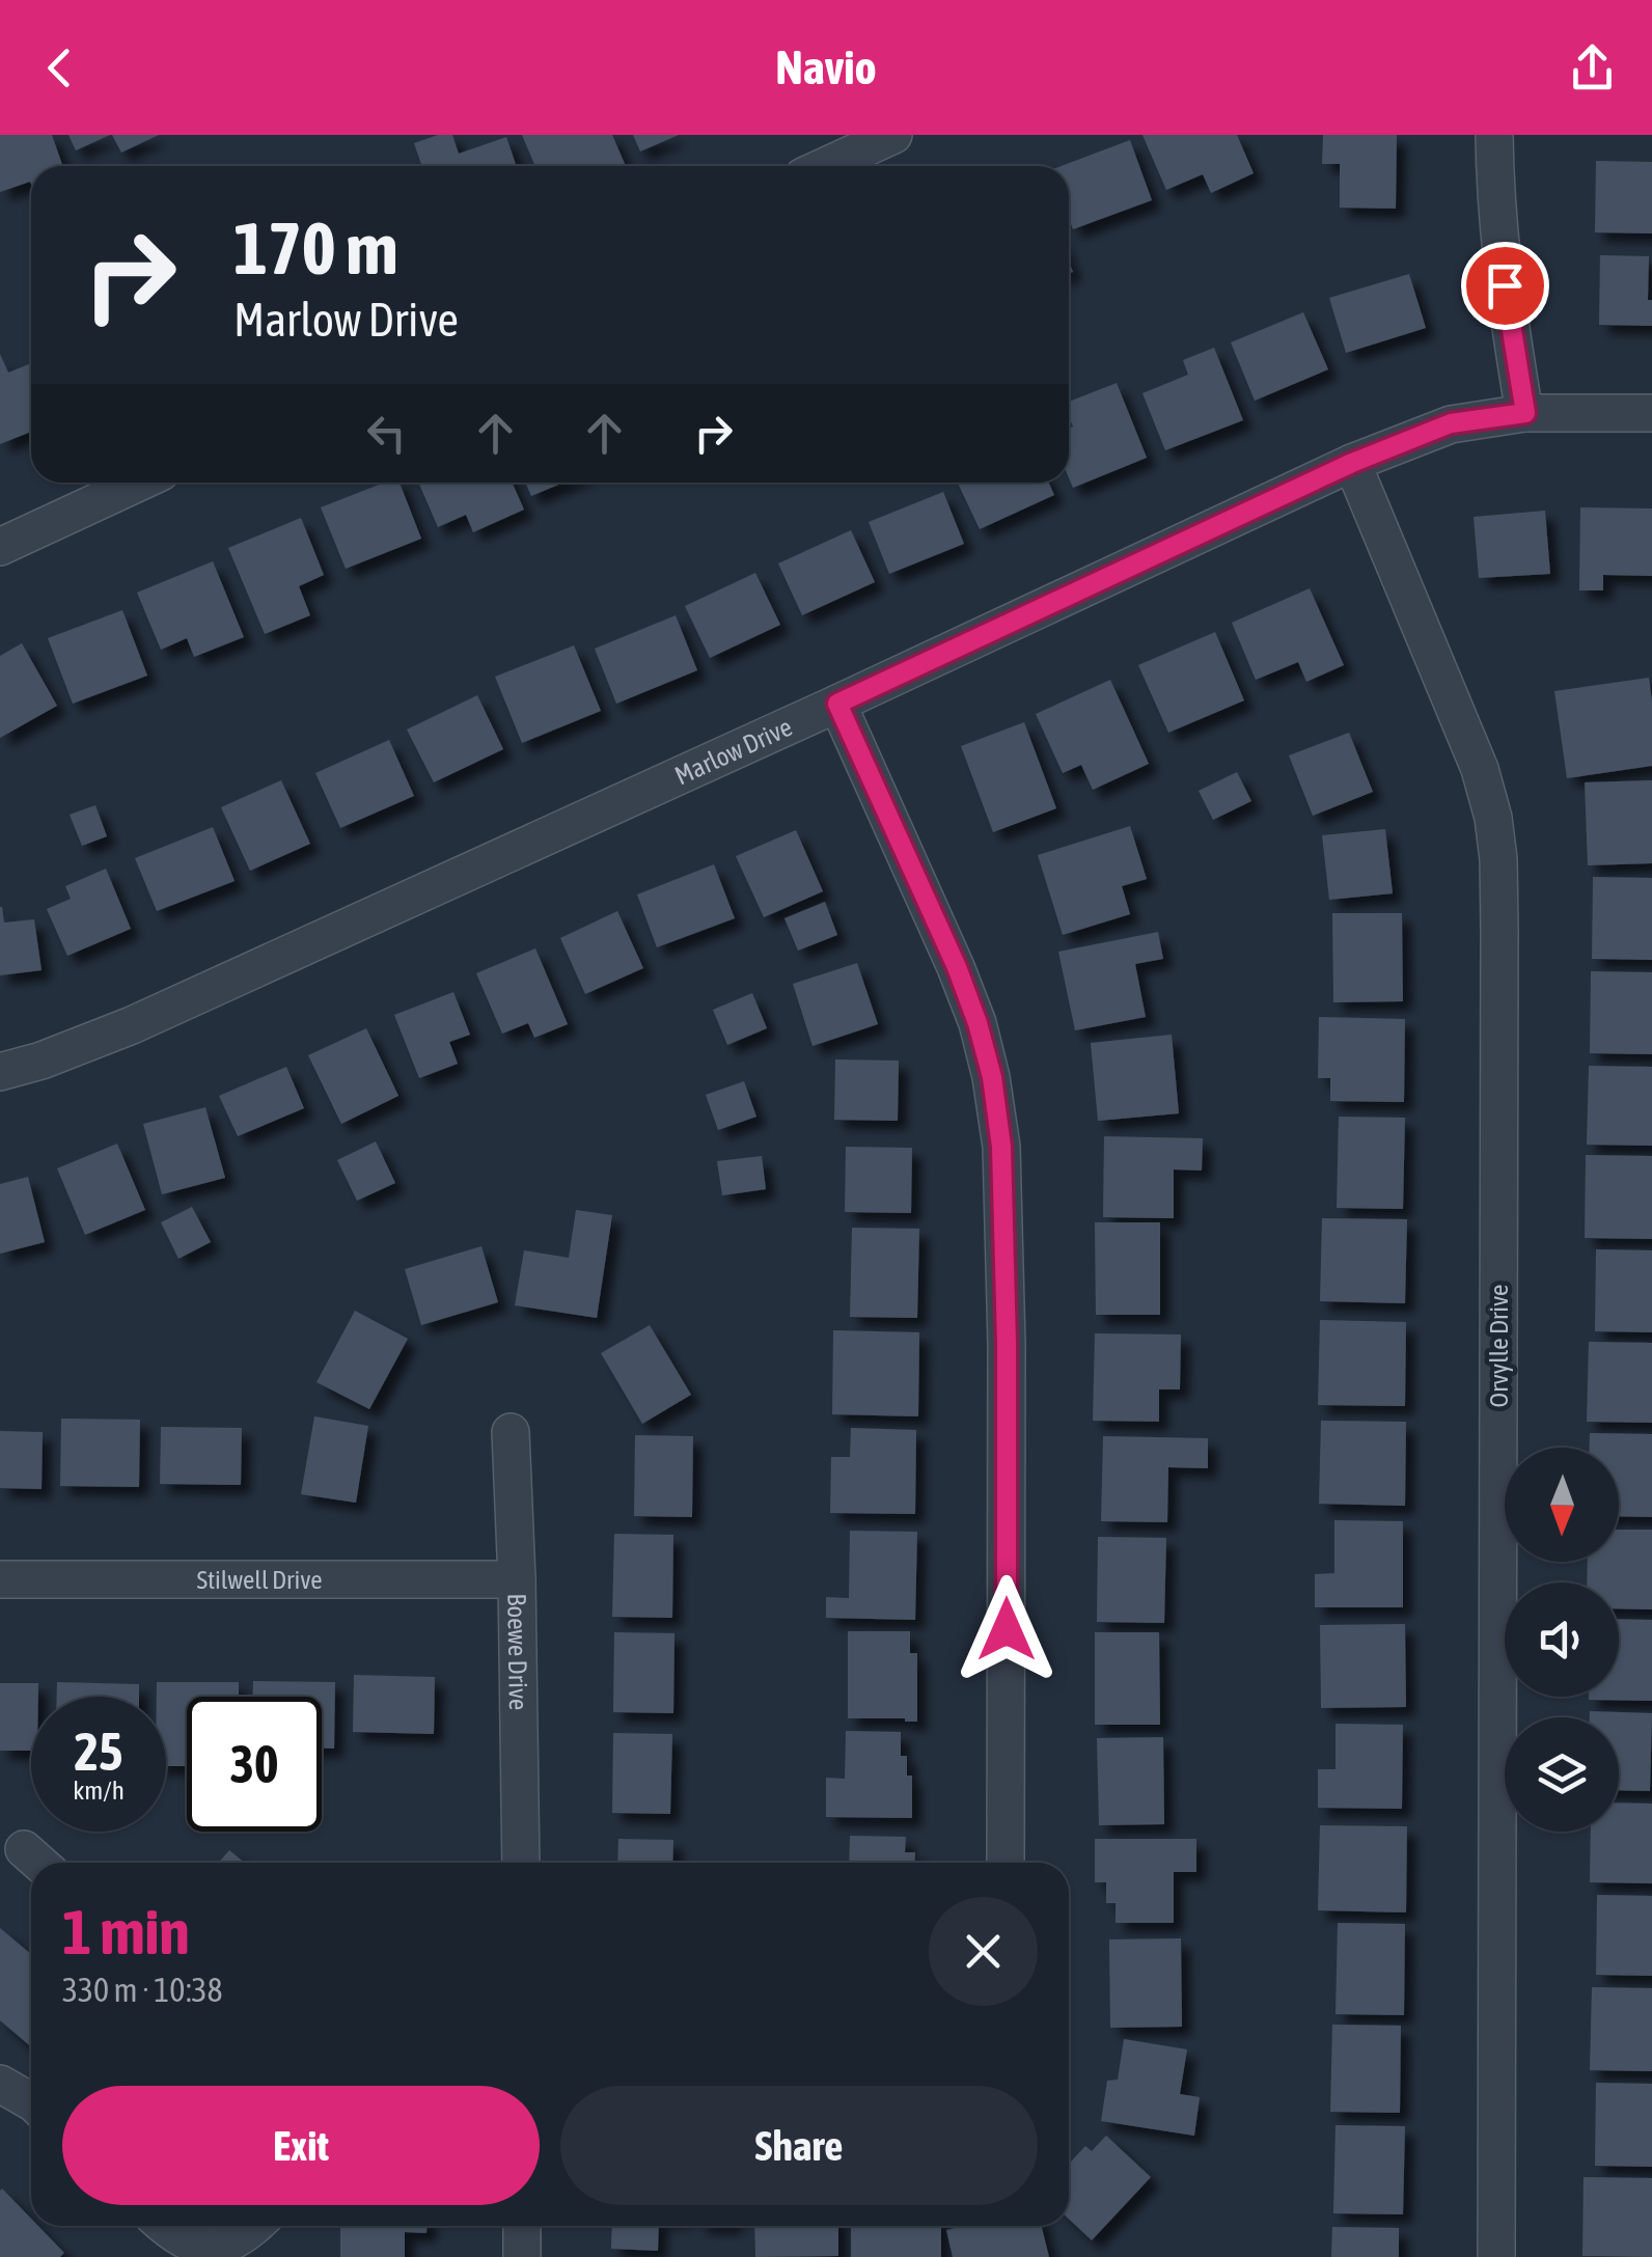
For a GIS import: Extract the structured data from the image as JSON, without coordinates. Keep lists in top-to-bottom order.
{
  "streets": {
    "street": [
      "Marlow Drive",
      "Orvylle Drive",
      "Stilwell Drive",
      "Boewe Drive"
    ]
  },
  "crossings": [
    ["Marlow Drive", "Orvylle Drive"],
    ["Stilwell Drive", "Boewe Drive"]
  ],
  "north": "bottom",
  "page": {
    "header": "Navio",
    "turn": ["170 m", "Marlow Drive"],
    "speed": "25 km/h",
    "limit": "30",
    "heading": ["1 min", "330 m · 10:38"],
    "buttons": ["Exit", "Share"]
  }
}
